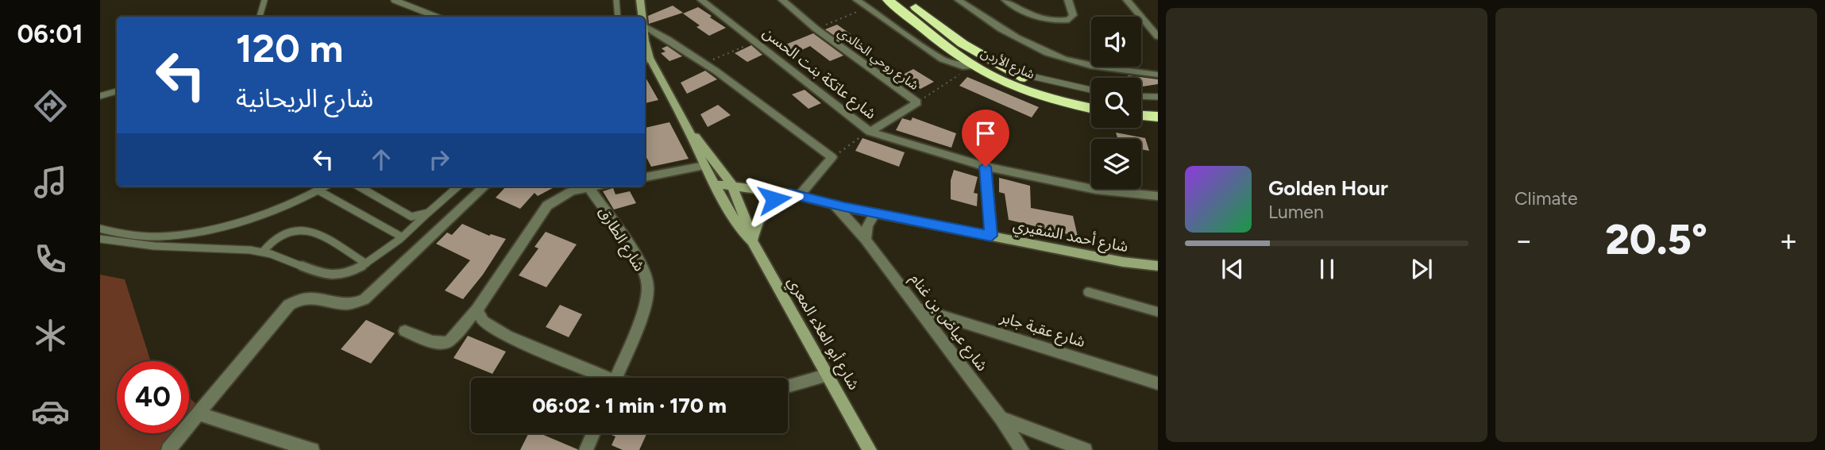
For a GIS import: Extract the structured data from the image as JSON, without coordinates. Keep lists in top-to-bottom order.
{
  "streets": {
    "highway": ["شارع الأردن"],
    "street": [
      "شارع روحي الخالدي",
      "شارع عاتكة بنت الحسن",
      "شارع أحمد الشقيري",
      "شارع الطارق",
      "شارع عياض بن غنام",
      "شارع عقبة جابر",
      "شارع أبو العلاء المعري"
    ]
  },
  "crossings": [
    ["شارع روحي الخالدي", "شارع عاتكة بنت الحسن"],
    ["شارع أحمد الشقيري", "شارع عياض بن غنام"],
    ["شارع أحمد الشقيري", "شارع أبو العلاء المعري"],
    ["شارع عياض بن غنام", "شارع عقبة جابر"]
  ],
  "page": {
    "tabs": "06:01",
    "tile": "Climate",
    "turn": ["120 m", "شارع الريحانية"],
    "song": ["Golden Hour", "Lumen"],
    "heat": ["−", "20.5°", "+"],
    "limit": "40",
    "trip": "06:02 · 1 min · 170 m"
  }
}
